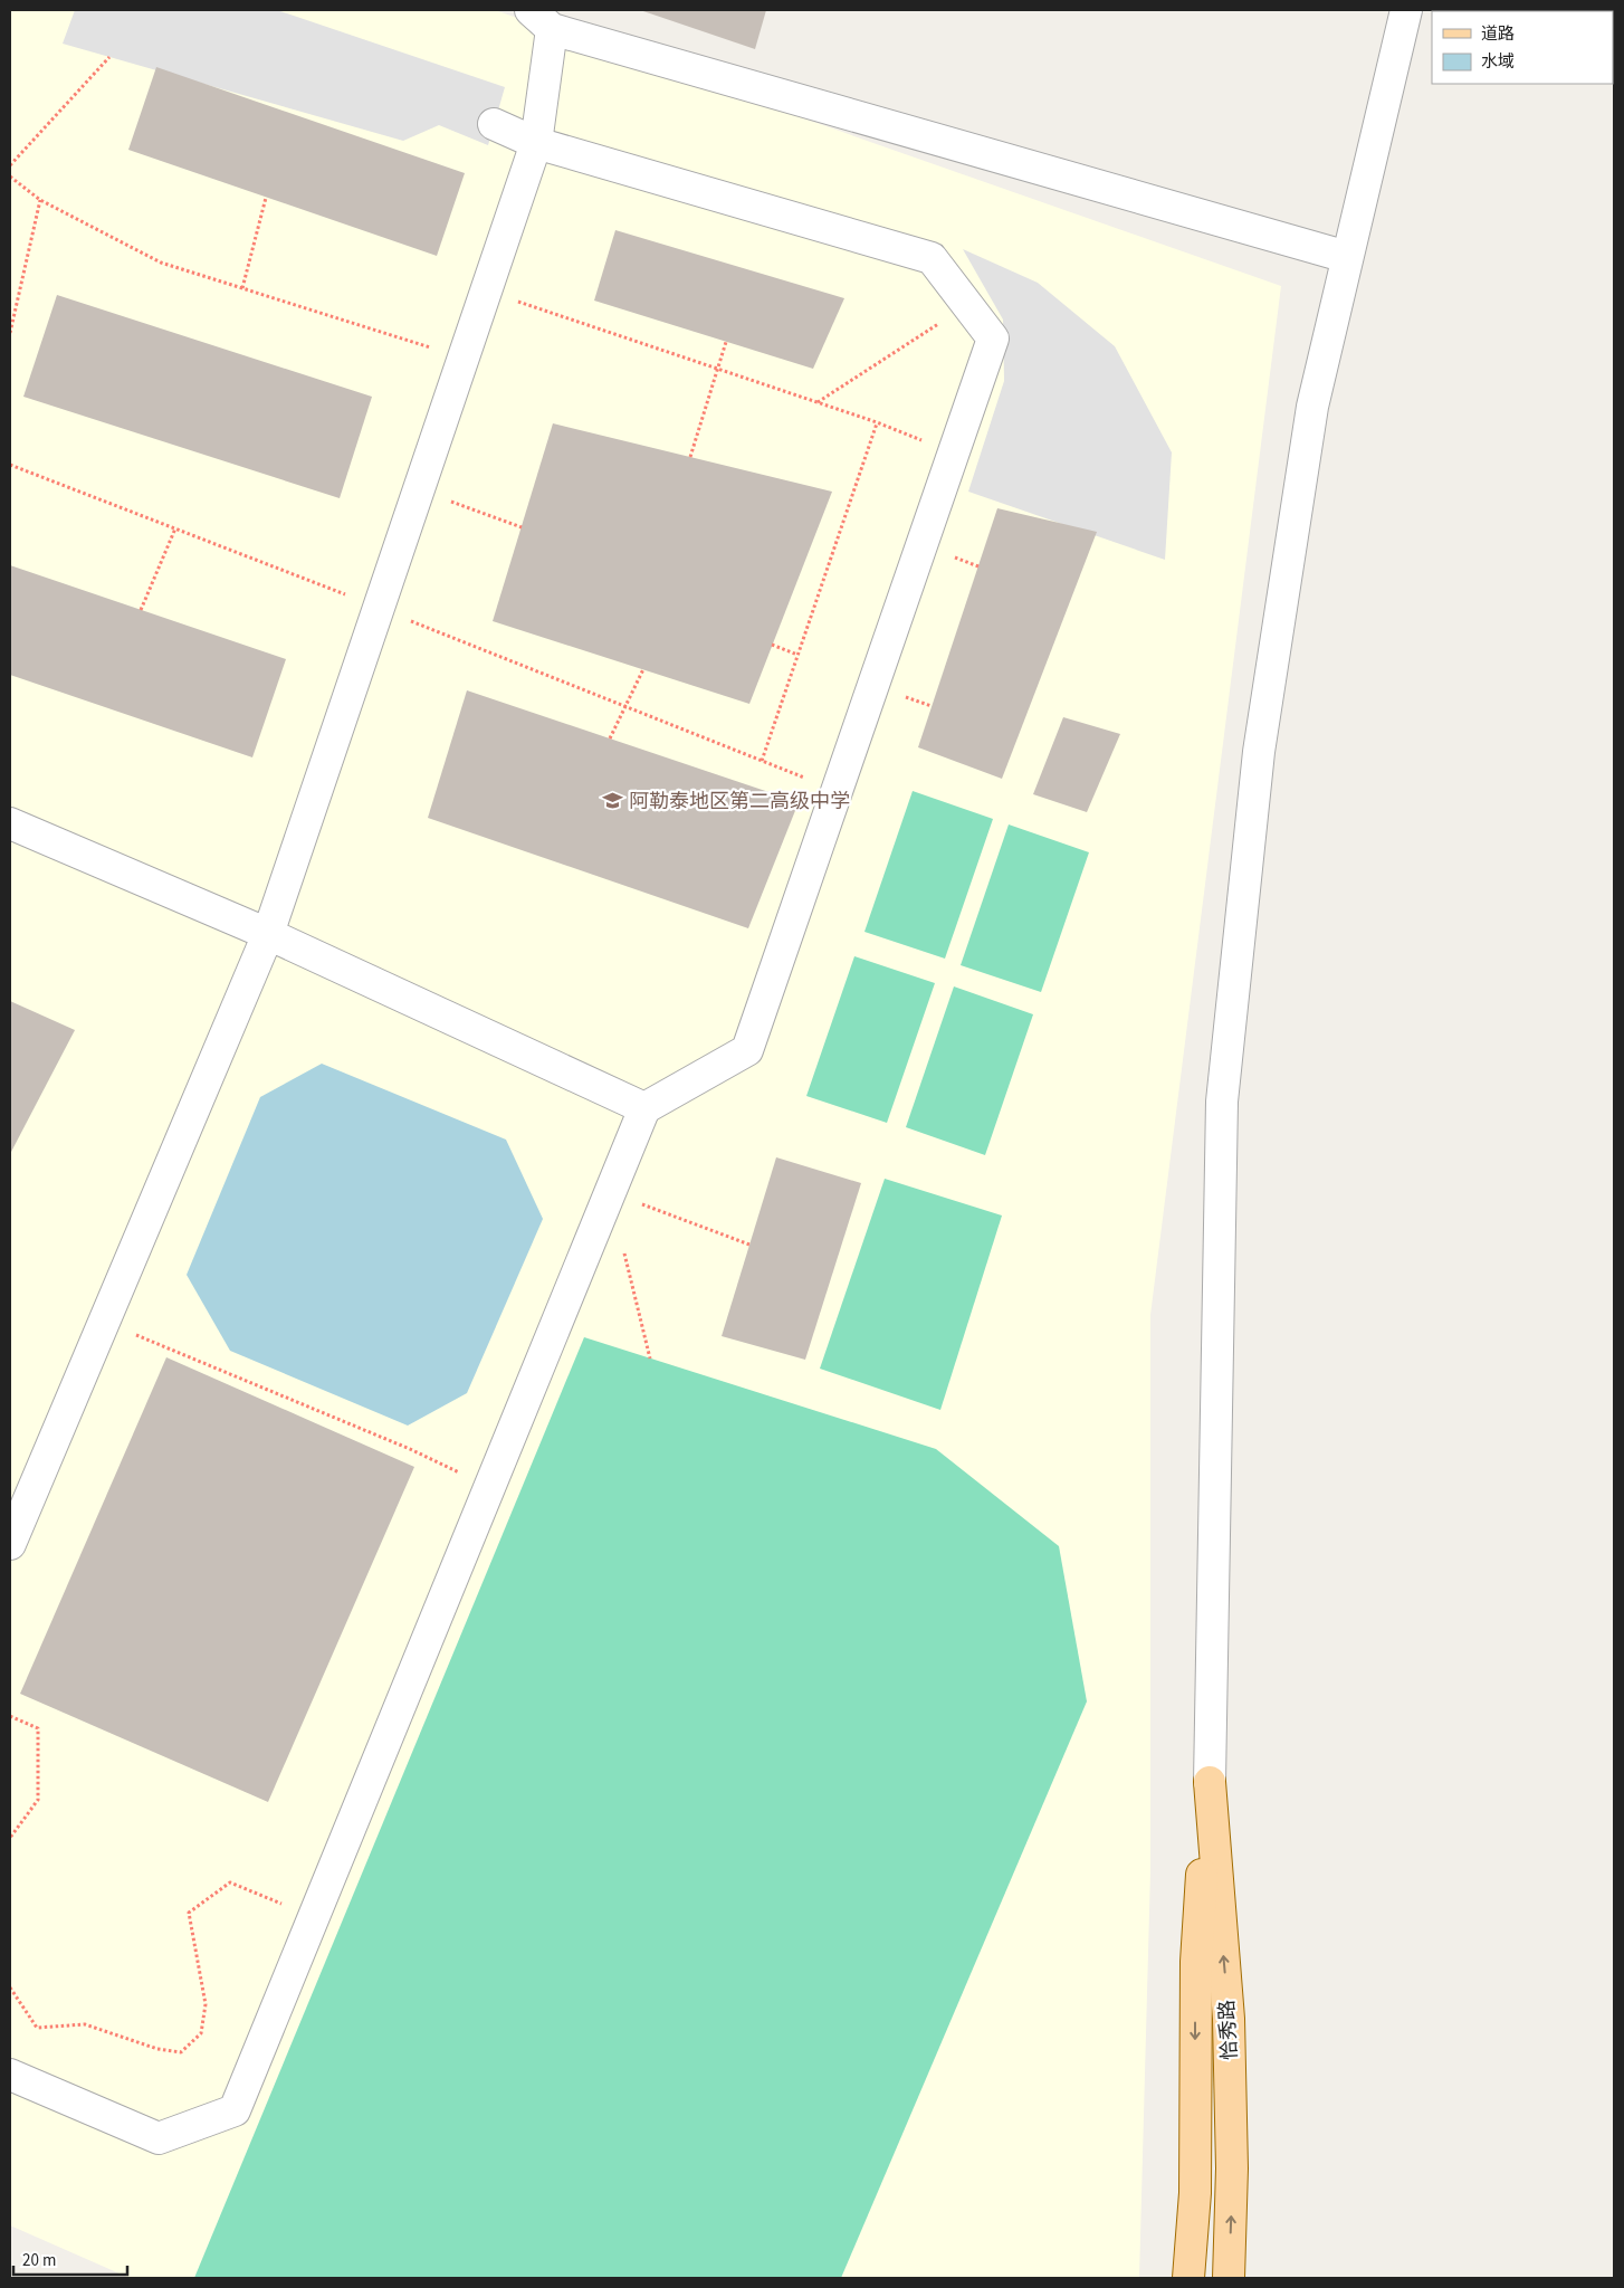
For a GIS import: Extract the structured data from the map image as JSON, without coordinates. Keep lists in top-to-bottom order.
{
  "streets": {
    "main road": ["恰秀路"]
  },
  "places": {
    "school or university": ["阿勒泰地区第二高级中学"]
  },
  "legend": ["道路", "水域"],
  "scale_bar": "20 m"
}
